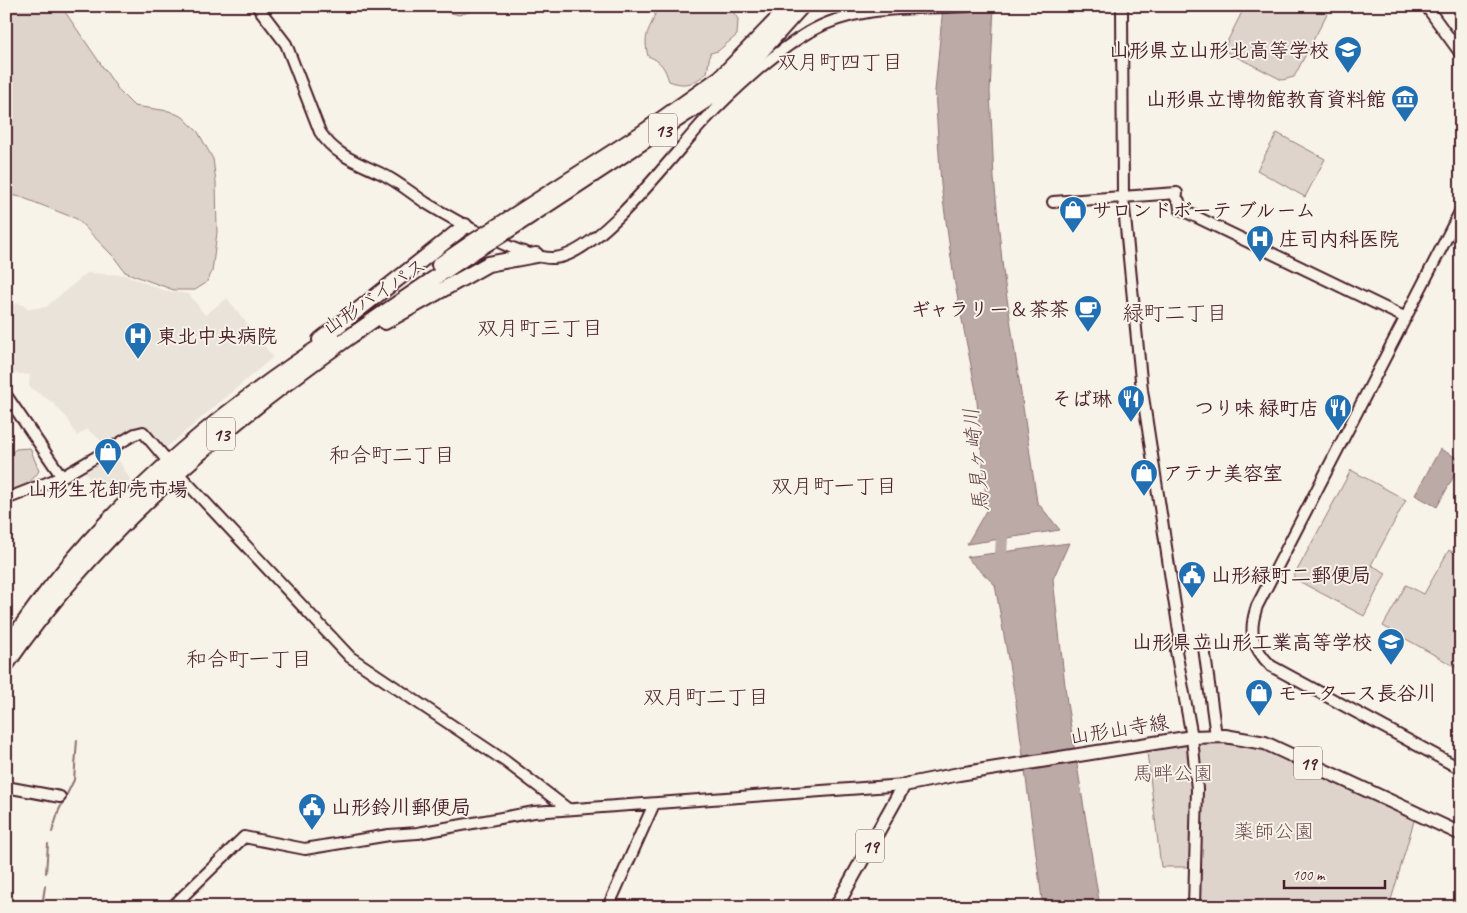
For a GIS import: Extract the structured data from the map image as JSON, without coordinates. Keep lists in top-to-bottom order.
{
  "streets": {
    "highway": ["13", "山形バイパス"],
    "main road": ["山形山寺線", "19"]
  },
  "crossings": [
    ["山形山寺線", "19"]
  ],
  "districts": [
    "双月町四丁目",
    "緑町二丁目",
    "双月町三丁目",
    "和合町二丁目",
    "双月町一丁目",
    "和合町一丁目",
    "双月町二丁目"
  ],
  "water": ["馬見ヶ崎川"],
  "parks": ["馬畔公園", "薬師公園"],
  "places": {
    "school or university": ["山形県立山形北高等学校", "山形県立山形工業高等学校"],
    "museum": ["山形県立博物館教育資料館"],
    "shop": [
      "サロンドボーテ ブルーム",
      "山形生花卸売市場",
      "アテナ美容室",
      "モータース長谷川"
    ],
    "hospital": ["庄司内科医院", "東北中央病院"],
    "cafe": ["ギャラリー＆茶茶"],
    "restaurant": ["そば琳", "つり味 緑町店"],
    "public building": ["山形緑町二郵便局", "山形鈴川郵便局"]
  },
  "scale_bar": "100 m"
}
